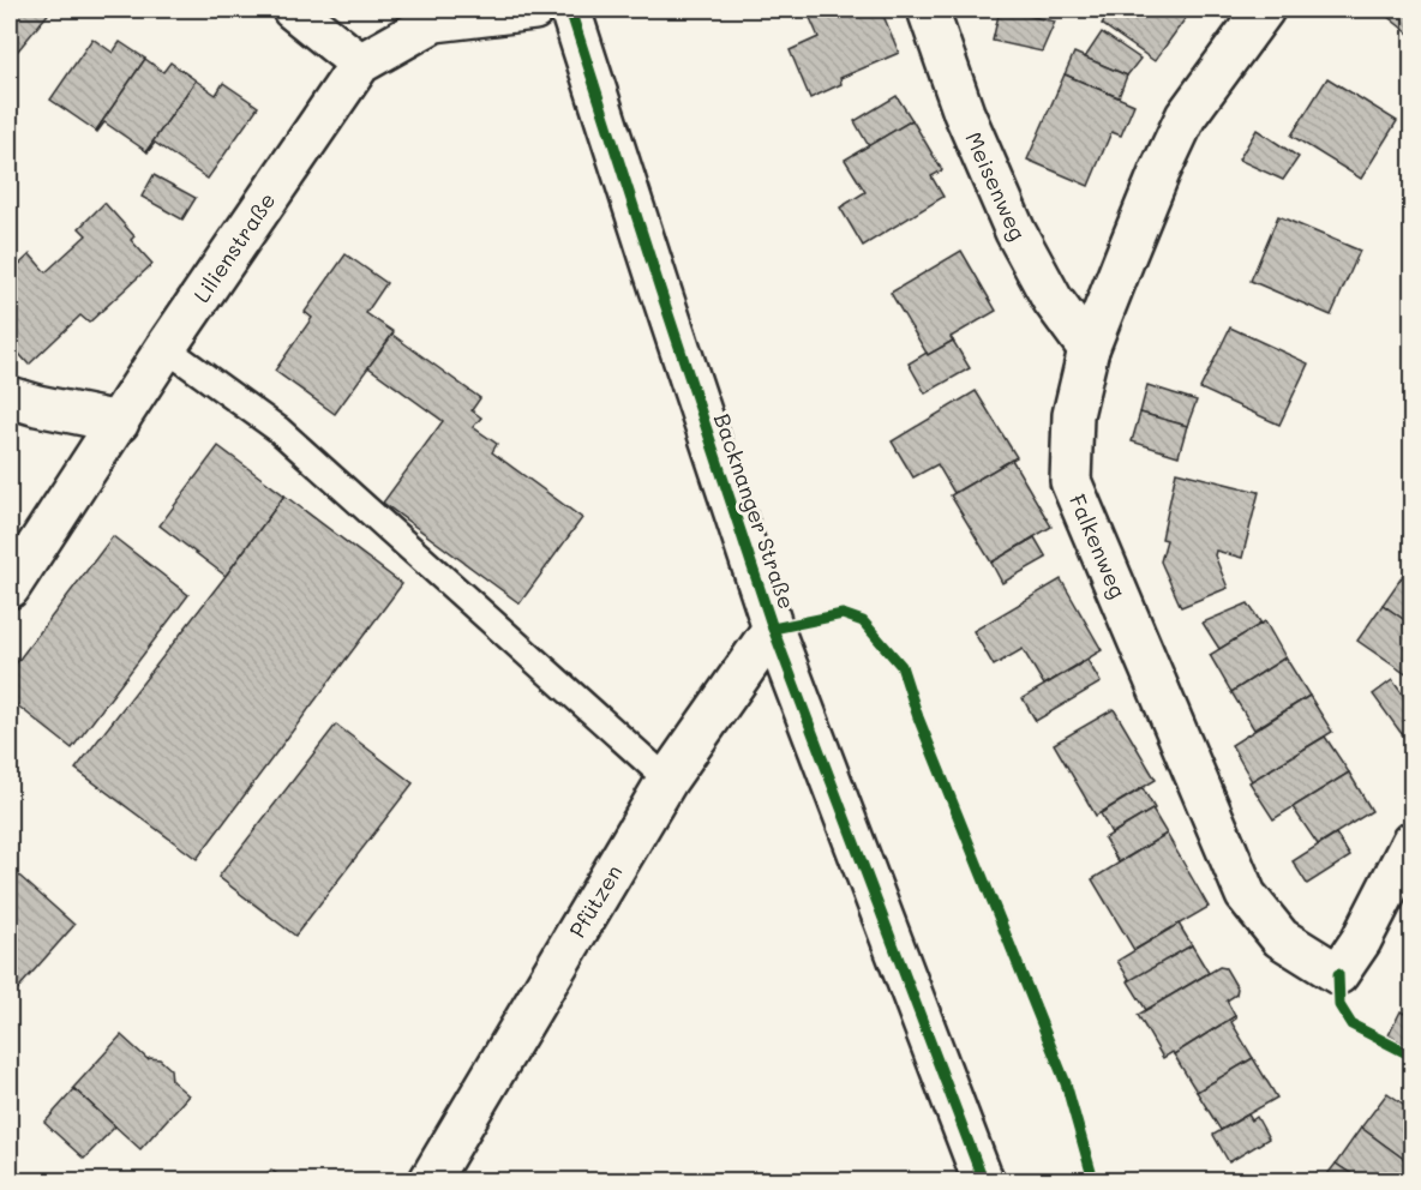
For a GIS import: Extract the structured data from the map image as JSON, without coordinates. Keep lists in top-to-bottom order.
{
  "streets": {
    "street": [
      "Meisenweg",
      "Lilienstraße",
      "Backnanger Straße",
      "Falkenweg",
      "Pfützen"
    ]
  },
  "crossings": [
    ["Meisenweg", "Falkenweg"],
    ["Backnanger Straße", "Pfützen"]
  ]
}
